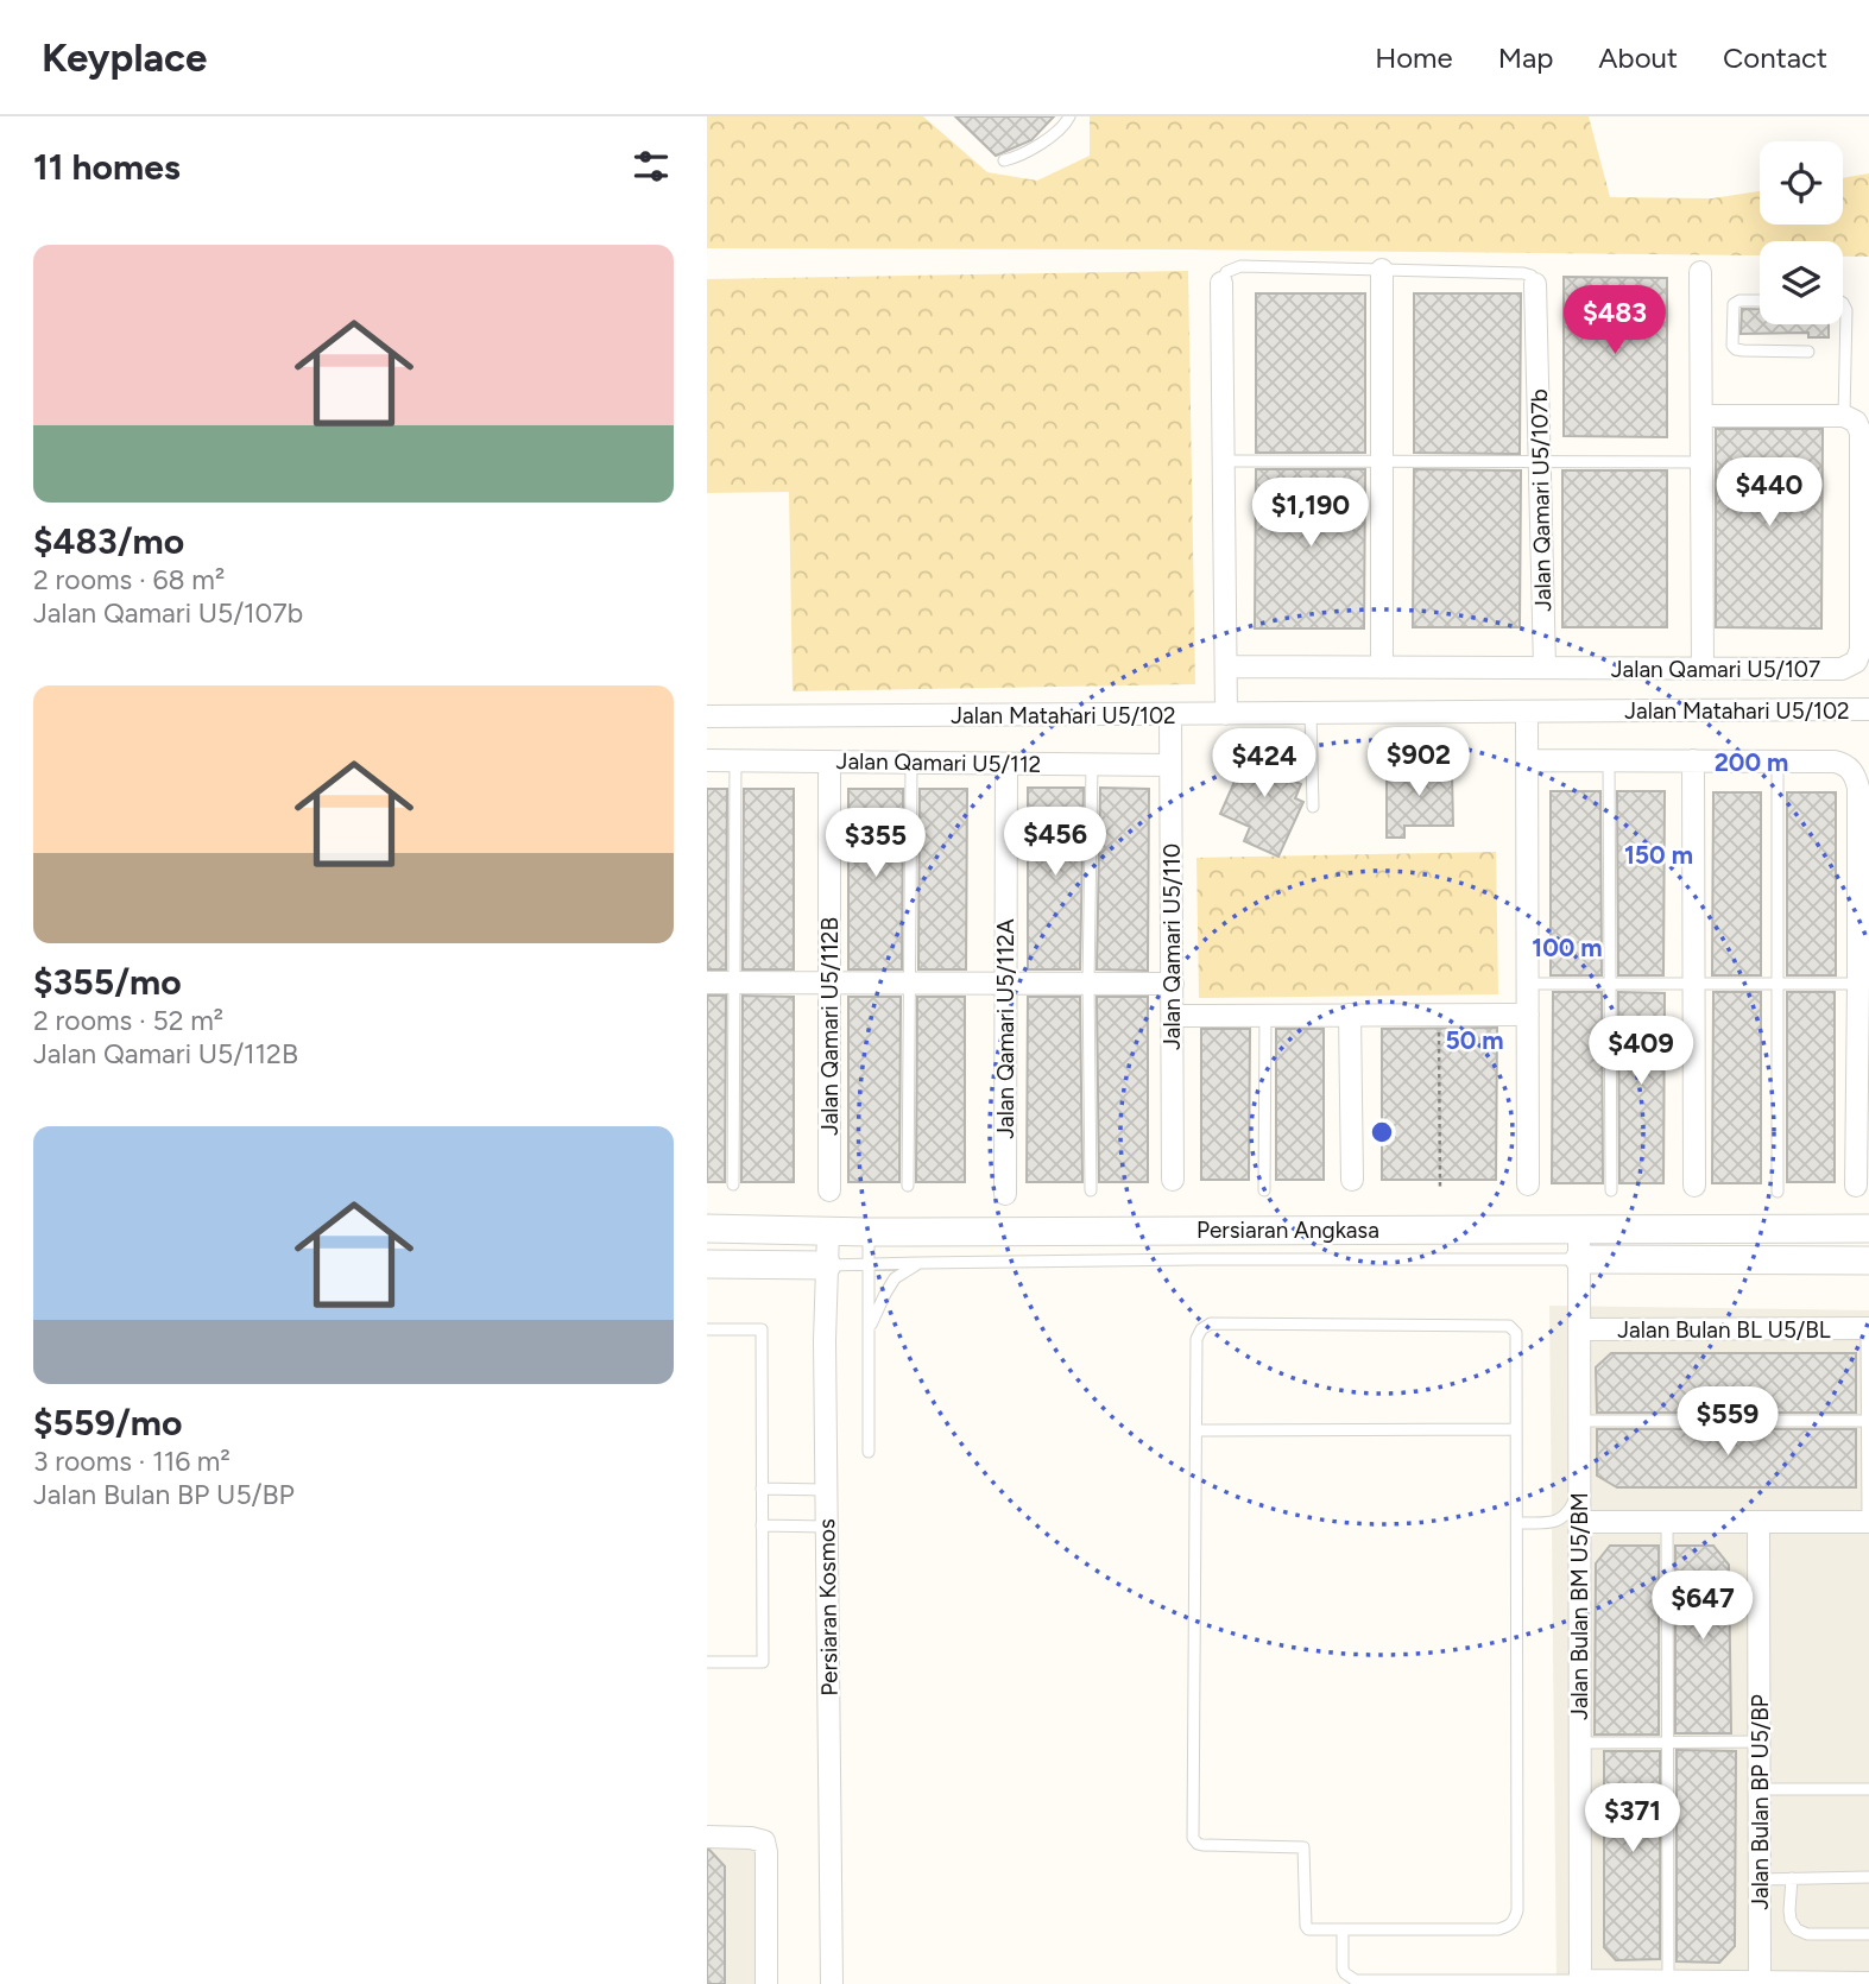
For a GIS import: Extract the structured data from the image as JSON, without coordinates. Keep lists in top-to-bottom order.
{
  "streets": {
    "street": [
      "Jalan Qamari U5/107b",
      "Jalan Qamari U5/107",
      "Jalan Matahari U5/102",
      "Jalan Qamari U5/112",
      "Jalan Qamari U5/110",
      "Jalan Qamari U5/112B",
      "Jalan Qamari U5/112A",
      "Persiaran Angkasa",
      "Jalan Bulan BL U5/BL",
      "Jalan Bulan BM U5/BM",
      "Persiaran Kosmos",
      "Jalan Bulan BP U5/BP"
    ]
  },
  "crossings": [
    ["Jalan Qamari U5/107b", "Jalan Qamari U5/107"],
    ["Jalan Matahari U5/102", "Jalan Qamari U5/110"],
    ["Jalan Qamari U5/112", "Jalan Qamari U5/110"],
    ["Jalan Qamari U5/112", "Jalan Qamari U5/112B"],
    ["Jalan Qamari U5/112", "Jalan Qamari U5/112A"],
    ["Persiaran Angkasa", "Jalan Bulan BM U5/BM"],
    ["Persiaran Angkasa", "Persiaran Kosmos"],
    ["Jalan Bulan BL U5/BL", "Jalan Bulan BM U5/BM"]
  ],
  "page": {
    "header": "Keyplace",
    "nav": [
      "Home",
      "Map",
      "About",
      "Contact"
    ],
    "heading": "11 homes",
    "list": [
      {
        "name": "$483/mo",
        "note": "2 rooms · 68 m² · Jalan Qamari U5/107b"
      },
      {
        "name": "$355/mo",
        "note": "2 rooms · 52 m² · Jalan Qamari U5/112B"
      },
      {
        "name": "$559/mo",
        "note": "3 rooms · 116 m² · Jalan Bulan BP U5/BP"
      }
    ],
    "price": [
      "$483",
      "$440",
      "$1,190",
      "$902",
      "$424",
      "$456",
      "$355",
      "$409",
      "$559",
      "$647",
      "$371"
    ]
  },
  "rings": [
    "200 m",
    "150 m",
    "100 m",
    "50 m"
  ]
}
